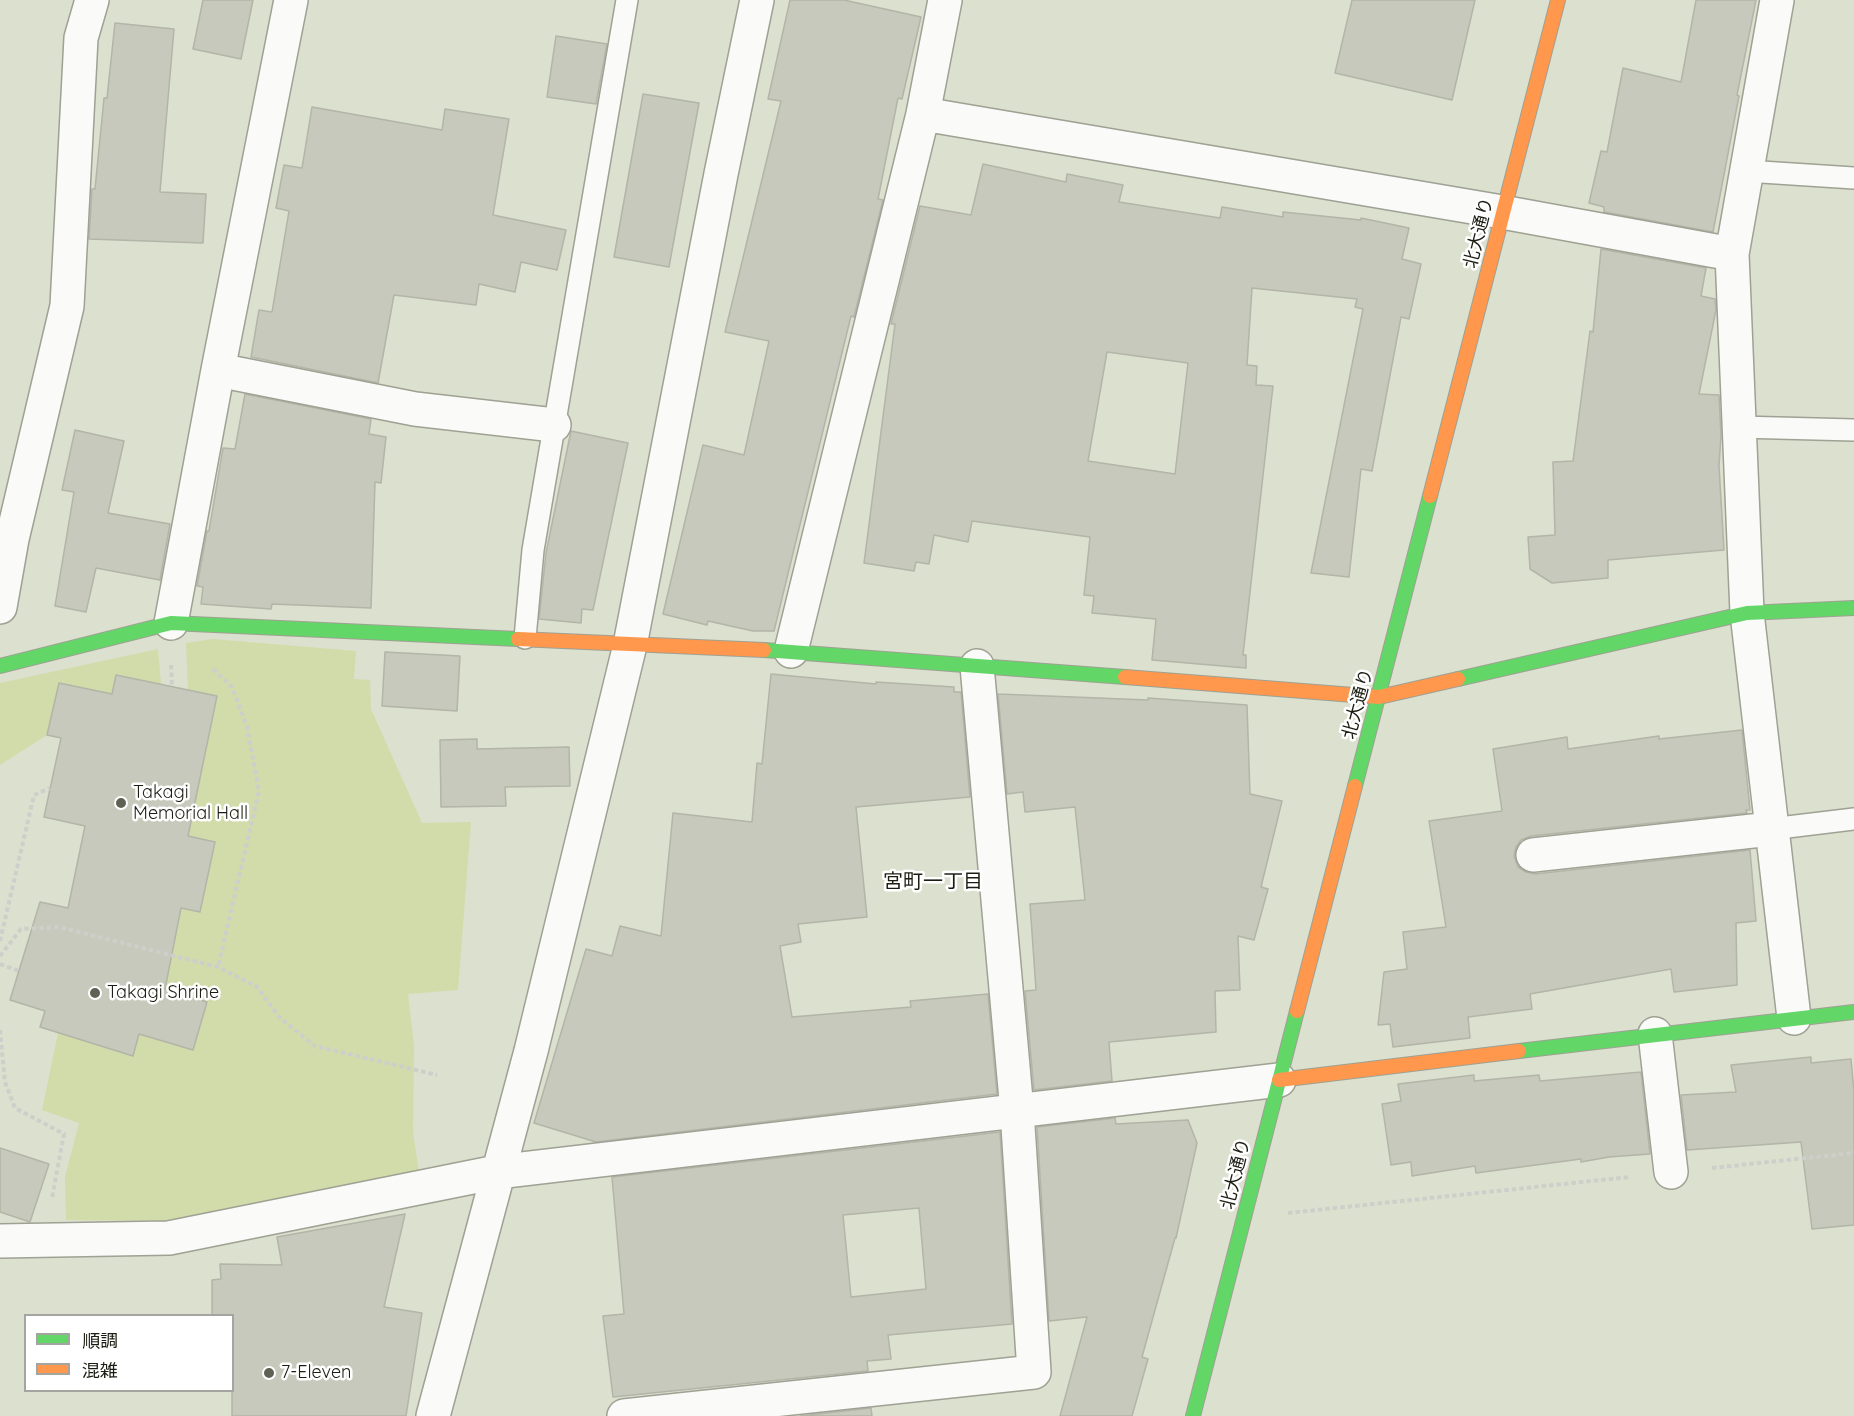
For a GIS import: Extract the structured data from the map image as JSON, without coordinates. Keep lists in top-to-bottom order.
{
  "streets": {
    "street": ["北大通り"]
  },
  "districts": ["宮町一丁目"],
  "places": ["Takagi Memorial Hall", "Takagi Shrine", "7-Eleven"],
  "legend": ["順調", "混雑"]
}
